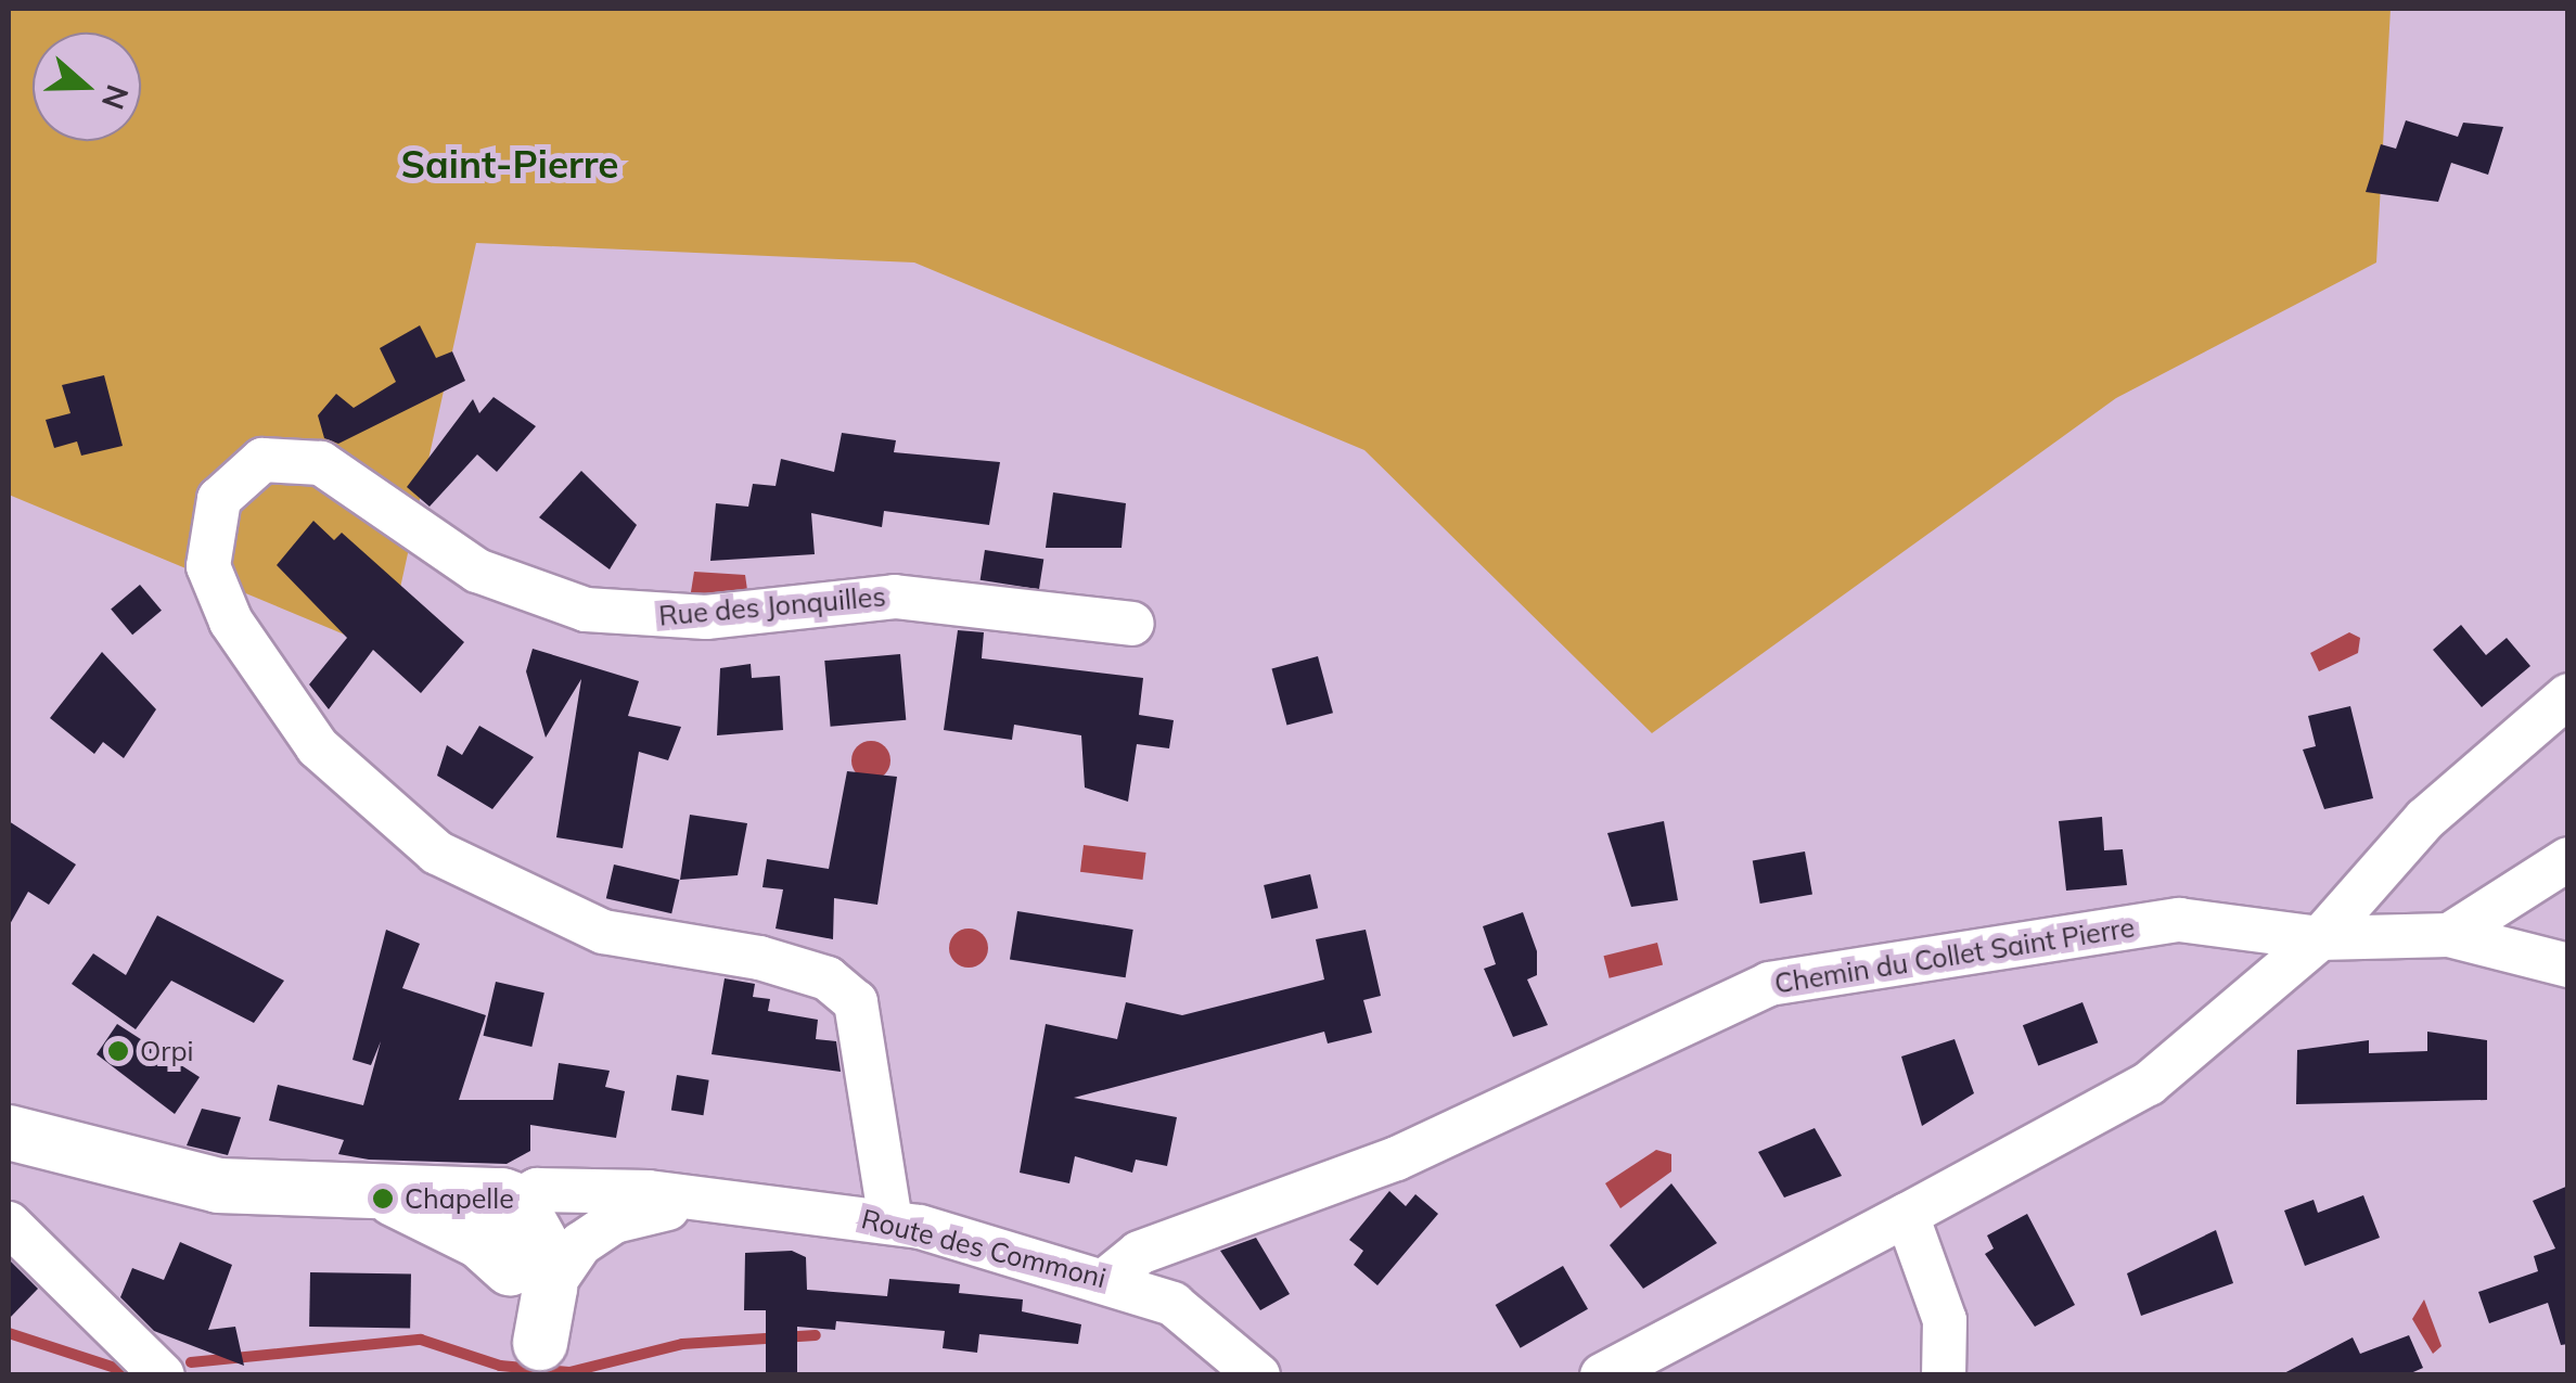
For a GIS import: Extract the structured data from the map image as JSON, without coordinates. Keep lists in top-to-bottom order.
{
  "streets": {
    "street": ["Rue des Jonquilles", "Chemin du Collet Saint Pierre", "Route des Commoni"]
  },
  "crossings": [
    ["Rue des Jonquilles", "Route des Commoni"],
    ["Chemin du Collet Saint Pierre", "Route des Commoni"]
  ],
  "districts": ["Saint-Pierre"],
  "places": ["Orpi", "Chapelle"],
  "north": "right"
}
